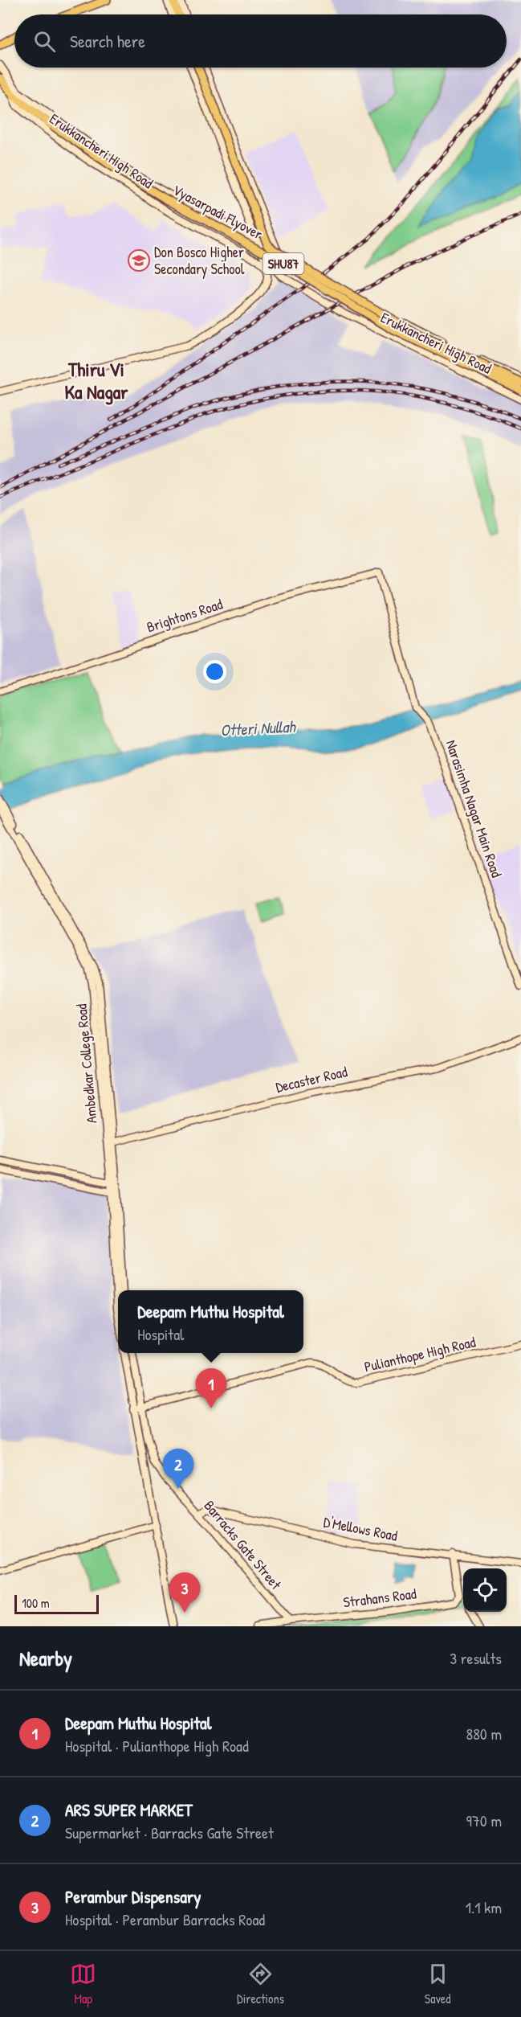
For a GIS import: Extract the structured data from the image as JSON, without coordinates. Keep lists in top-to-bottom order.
{
  "streets": {
    "main road": ["Erukkancheri High Road", "Vyasarpadi Flyover", "SHU87"],
    "street": [
      "Brightons Road",
      "Narasimha Nagar Main Road",
      "Ambedkar College Road",
      "Decaster Road",
      "Pulianthope High Road",
      "D'Mellows Road",
      "Barracks Gate Street",
      "Strahans Road"
    ]
  },
  "crossings": [
    ["Erukkancheri High Road", "Vyasarpadi Flyover"],
    ["Brightons Road", "Narasimha Nagar Main Road"],
    ["Ambedkar College Road", "Decaster Road"],
    ["Pulianthope High Road", "Barracks Gate Street"],
    ["D'Mellows Road", "Barracks Gate Street"],
    ["Barracks Gate Street", "Strahans Road"]
  ],
  "districts": ["Thiru Vi Ka Nagar"],
  "water": ["Otteri Nullah"],
  "places": {
    "school or university": ["Don Bosco Higher Secondary School"]
  },
  "scale_bar": "100 m",
  "page": {
    "search": "Search here",
    "popup": ["Deepam Muthu Hospital", "Hospital"],
    "pins": ["1", "2", "3"],
    "scale": "100 m",
    "heading": ["Nearby", "3 results"],
    "list": [
      {
        "mark": "1",
        "name": "Deepam Muthu Hospital",
        "note": "Hospital · Pulianthope High Road",
        "value": "880 m"
      },
      {
        "mark": "2",
        "name": "ARS SUPER MARKET",
        "note": "Supermarket · Barracks Gate Street",
        "value": "970 m"
      },
      {
        "mark": "3",
        "name": "Perambur Dispensary",
        "note": "Hospital · Perambur Barracks Road",
        "value": "1.1 km"
      }
    ],
    "nav": ["Map", "Directions", "Saved"]
  }
}
